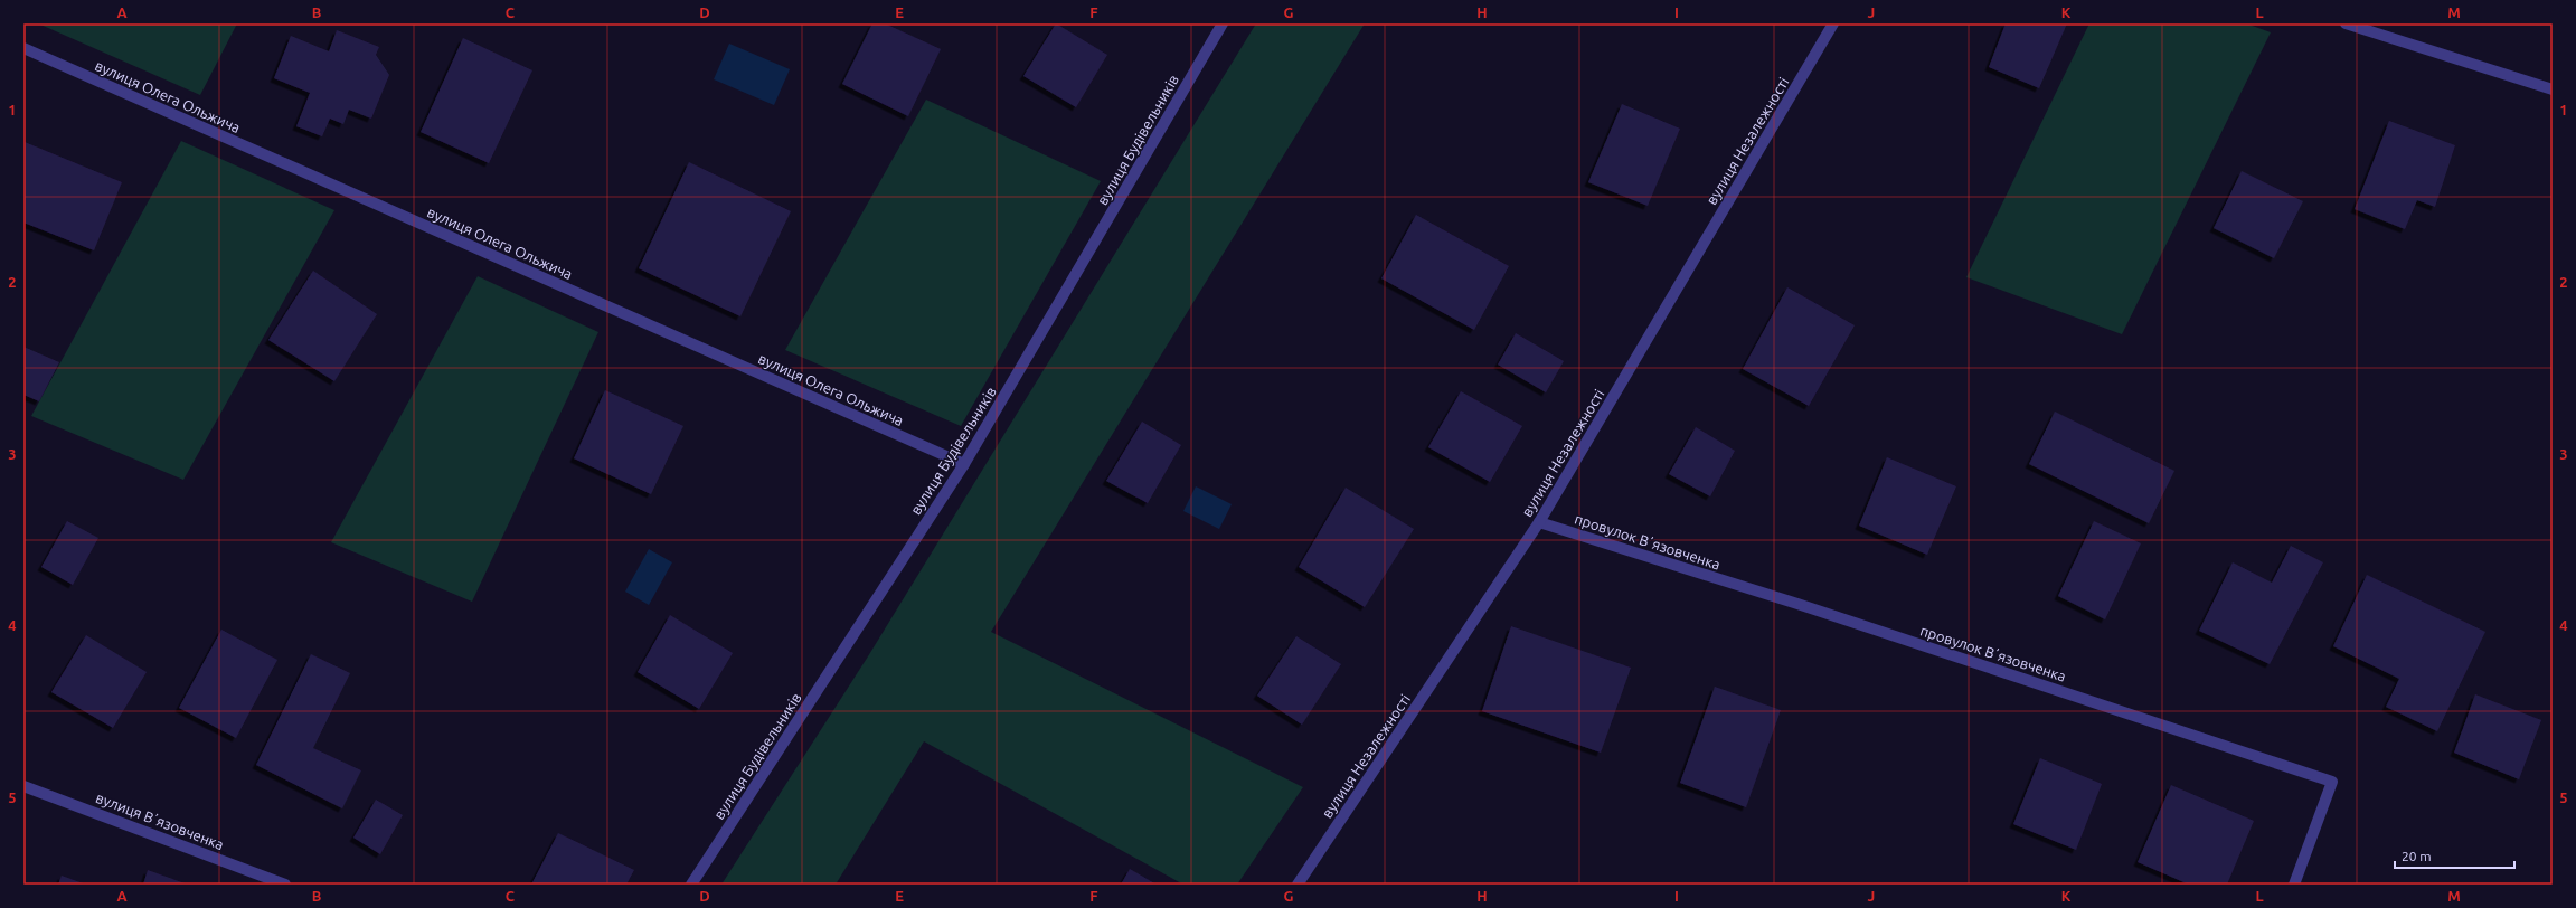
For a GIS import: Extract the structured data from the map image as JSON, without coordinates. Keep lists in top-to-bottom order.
{
  "streets": {
    "street": [
      "вулиця Олега Ольжича",
      "вулиця Будівельників",
      "вулиця Незалежності",
      "провулок Вʼязовченка",
      "вулиця Вʼязовченка"
    ]
  },
  "crossings": [
    ["вулиця Олега Ольжича", "вулиця Будівельників"],
    ["вулиця Незалежності", "провулок Вʼязовченка"]
  ],
  "scale_bar": "20 m",
  "grid": {
    "columns": [
      "A",
      "B",
      "C",
      "D",
      "E",
      "F",
      "G",
      "H",
      "I",
      "J",
      "K",
      "L",
      "M"
    ],
    "rows": [
      "1",
      "2",
      "3",
      "4",
      "5"
    ]
  }
}
